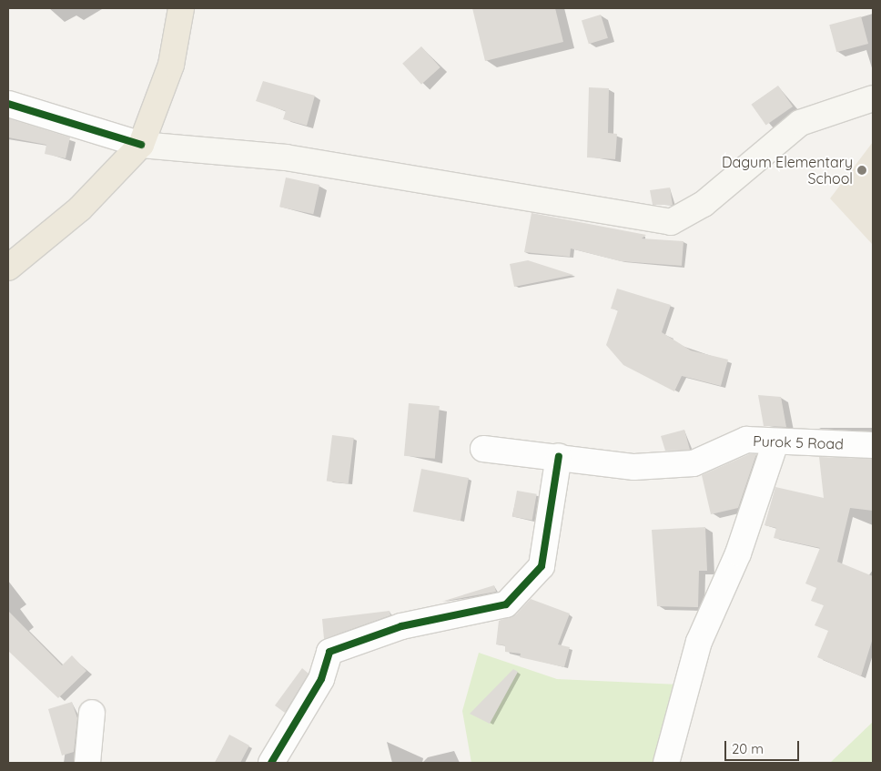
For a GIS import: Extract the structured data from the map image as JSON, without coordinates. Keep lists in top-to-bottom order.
{
  "streets": {
    "street": ["Purok 5 Road"]
  },
  "places": ["Dagum Elementary School"],
  "scale_bar": "20 m"
}
